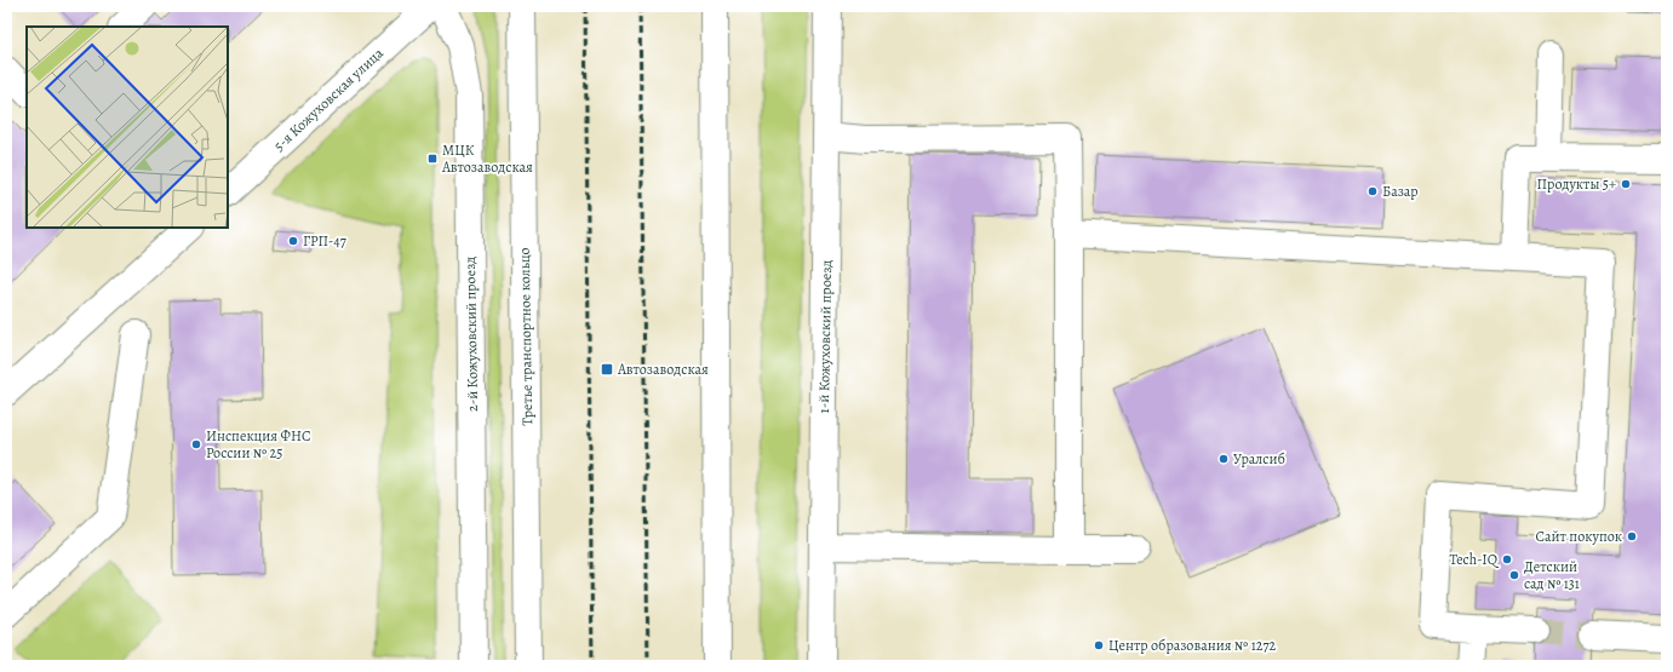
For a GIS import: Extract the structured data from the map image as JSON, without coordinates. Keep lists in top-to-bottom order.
{
  "streets": {
    "street": [
      "5-я Кожуховская улица",
      "2-й Кожуховский проезд",
      "Третье транспортное кольцо",
      "1-й Кожуховский проезд"
    ]
  },
  "places": {
    "transit": ["МЦК Автозаводская", "Автозаводская"],
    "other": [
      "Продукты 5+",
      "Базар",
      "ГРП-47",
      "Инспекция ФНС России № 25",
      "Уралсиб",
      "Сайт покупок",
      "Tech-IQ",
      "Детский сад № 131",
      "Центр образования № 1272"
    ]
  }
}
